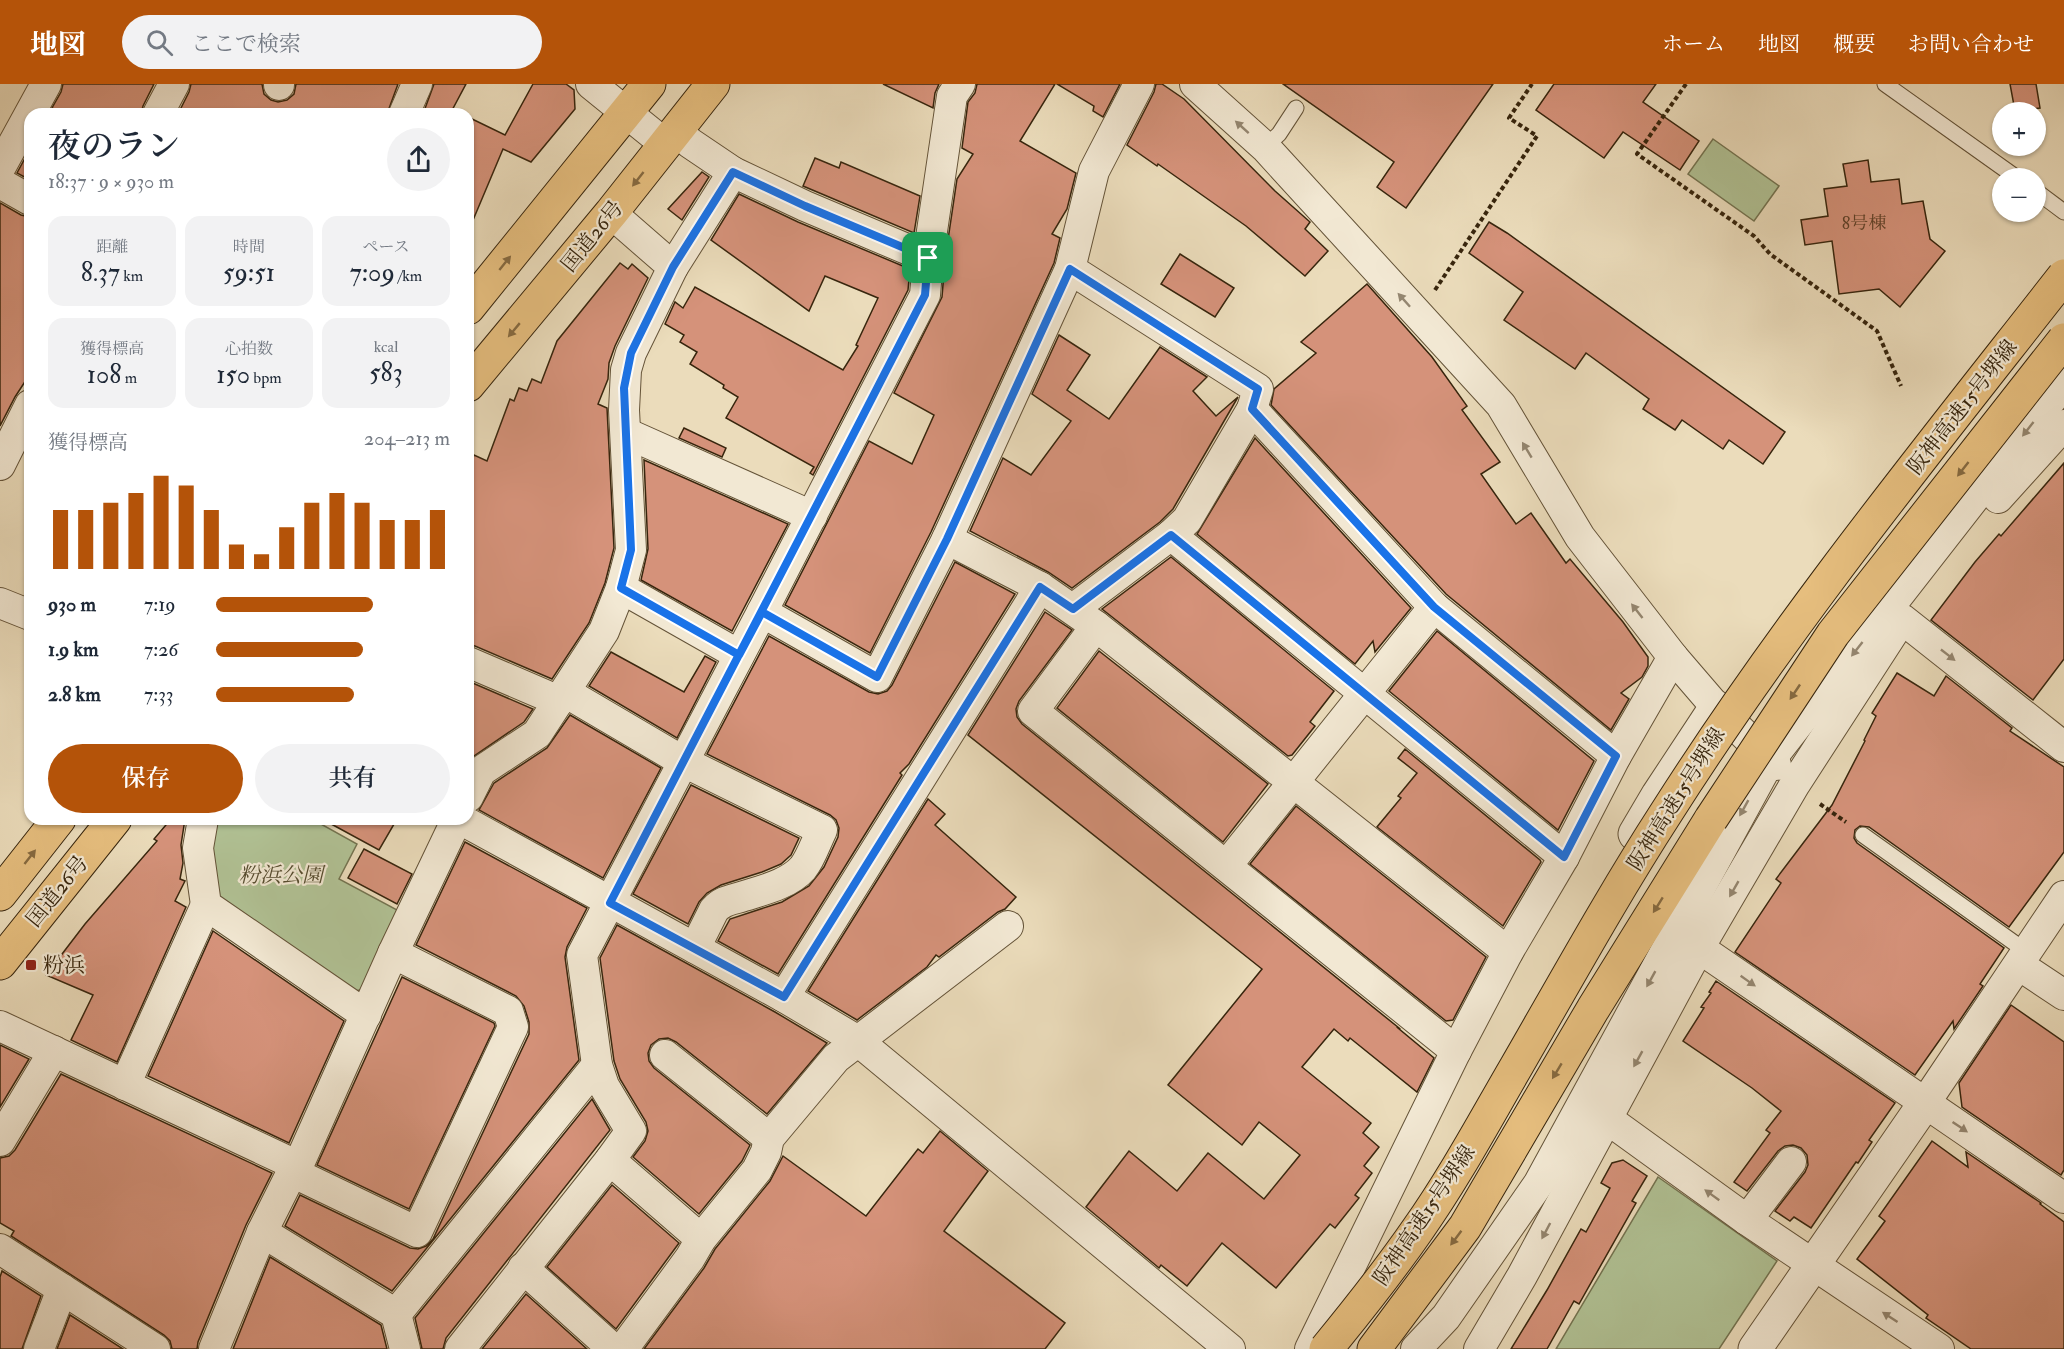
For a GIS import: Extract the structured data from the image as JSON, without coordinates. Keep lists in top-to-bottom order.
{
  "streets": {
    "highway": ["国道26号", "阪神高速15号堺線"]
  },
  "parks": ["粉浜公園"],
  "places": {
    "transit": ["粉浜"]
  },
  "house_numbers": ["8号棟"],
  "page": {
    "header": "地図",
    "search": "ここで検索",
    "nav": [
      "ホーム",
      "地図",
      "概要",
      "お問い合わせ"
    ],
    "map_buttons": ["+", "−"],
    "heading": ["夜のラン", "18:37 · 9 × 930 m"],
    "stats": [
      ["距離", "8.37 km"],
      ["時間", "59:51"],
      ["ペース", "7:09 /km"],
      ["獲得標高", "108 m"],
      ["心拍数", "150 bpm"],
      ["kcal", "583"]
    ],
    "chart": ["獲得標高", "204–213 m"],
    "list": [
      {
        "name": "930 m",
        "note": "7:19"
      },
      {
        "name": "1.9 km",
        "note": "7:26"
      },
      {
        "name": "2.8 km",
        "note": "7:33"
      }
    ],
    "buttons": ["保存", "共有"]
  }
}
